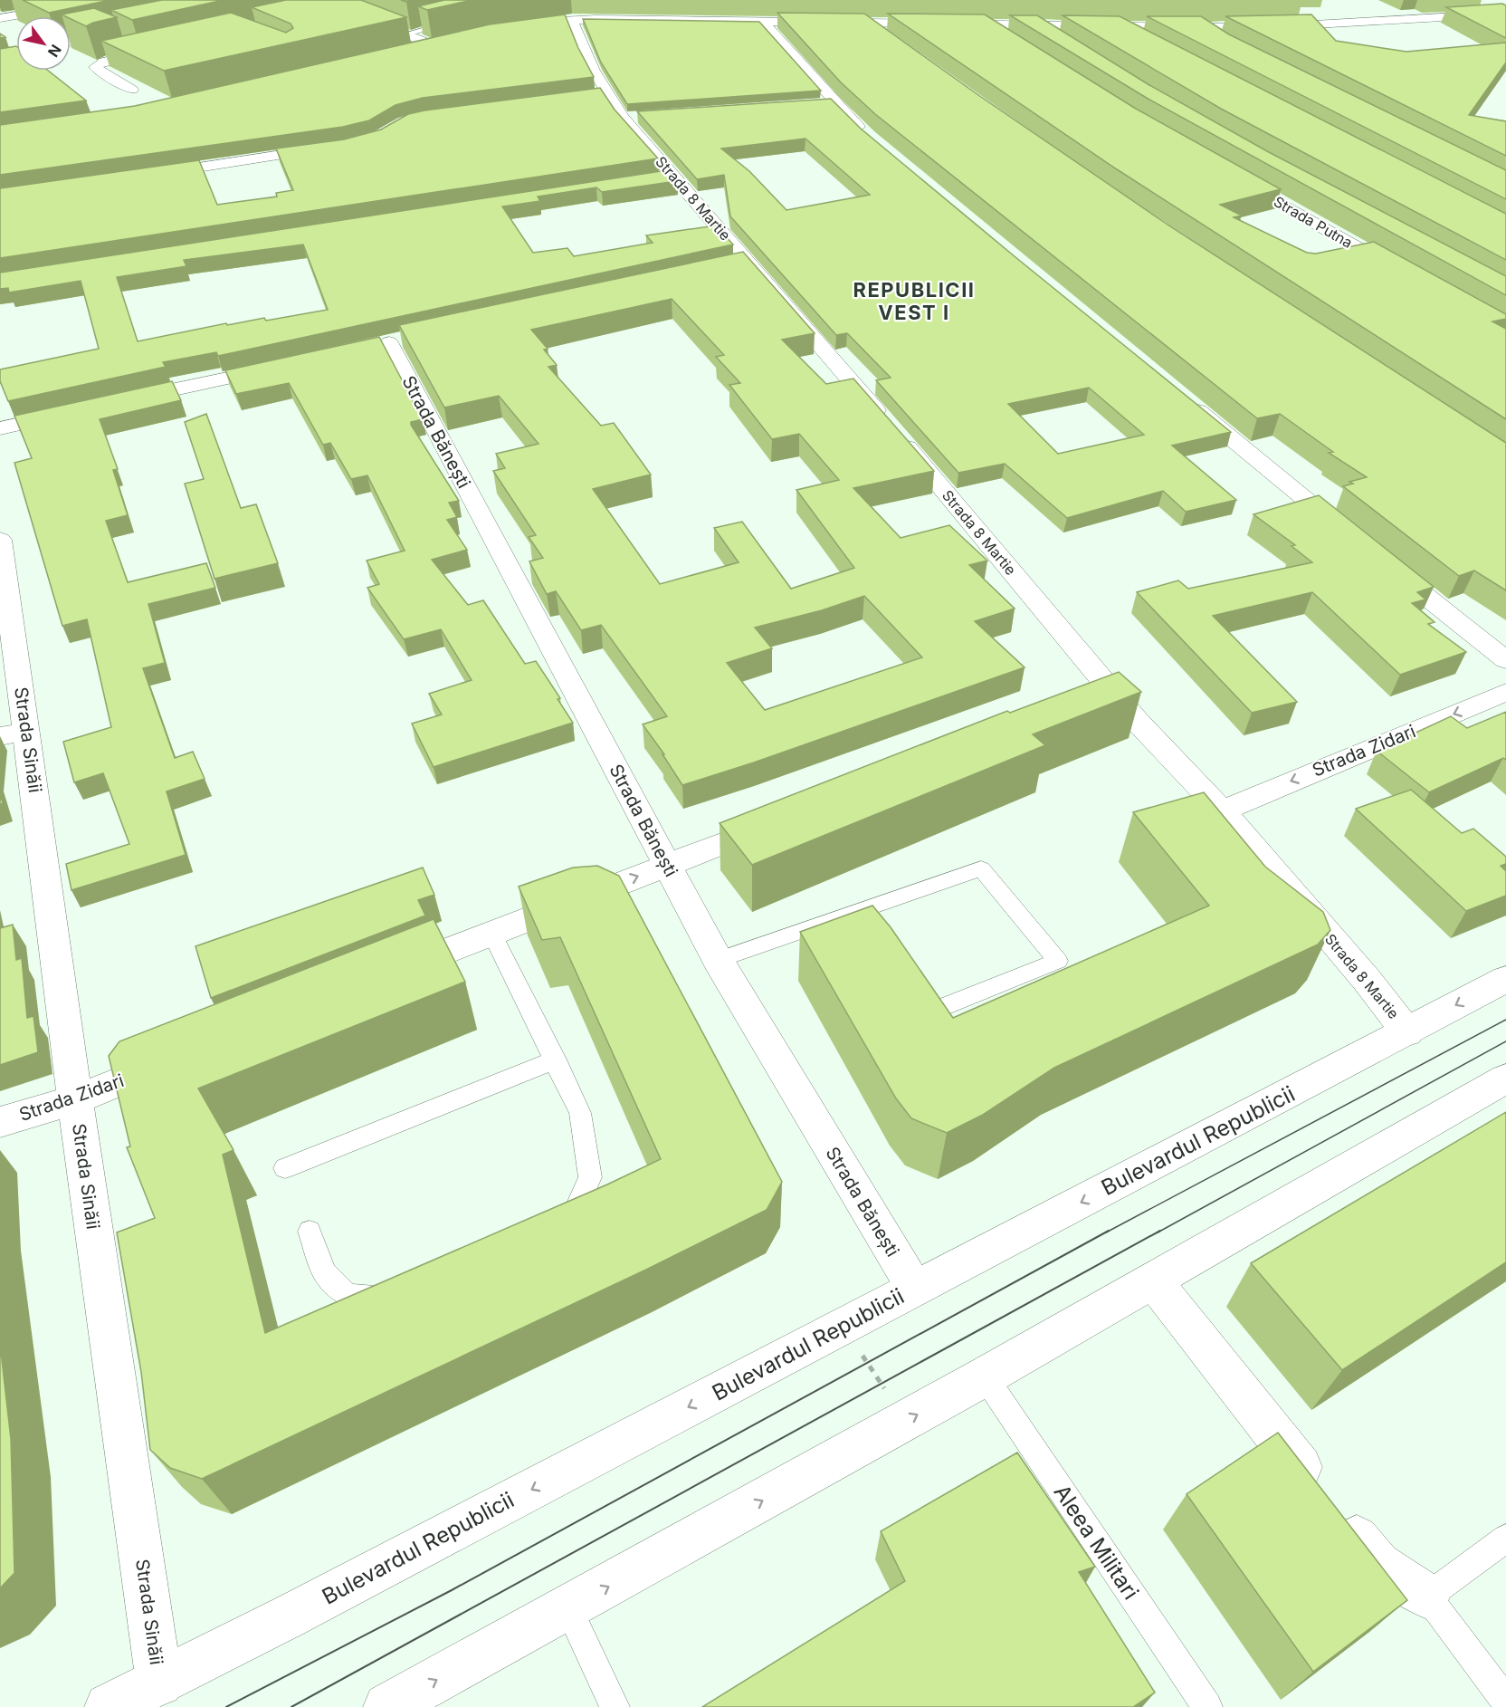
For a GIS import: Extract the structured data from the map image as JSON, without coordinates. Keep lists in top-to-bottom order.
{
  "streets": {
    "street": [
      "Strada 8 Martie",
      "Strada Putna",
      "Strada Bănești",
      "Strada Sinăii",
      "Strada Zidari",
      "Bulevardul Republicii"
    ],
    "lane": ["Aleea Militari"]
  },
  "crossings": [
    ["Strada 8 Martie", "Strada Zidari"],
    ["Strada 8 Martie", "Bulevardul Republicii"],
    ["Strada Bănești", "Bulevardul Republicii"],
    ["Strada Sinăii", "Strada Zidari"],
    ["Strada Sinăii", "Bulevardul Republicii"]
  ],
  "one_way": ["Strada Zidari"],
  "districts": ["REPUBLICII VEST I"],
  "north": "bottom right"
}
